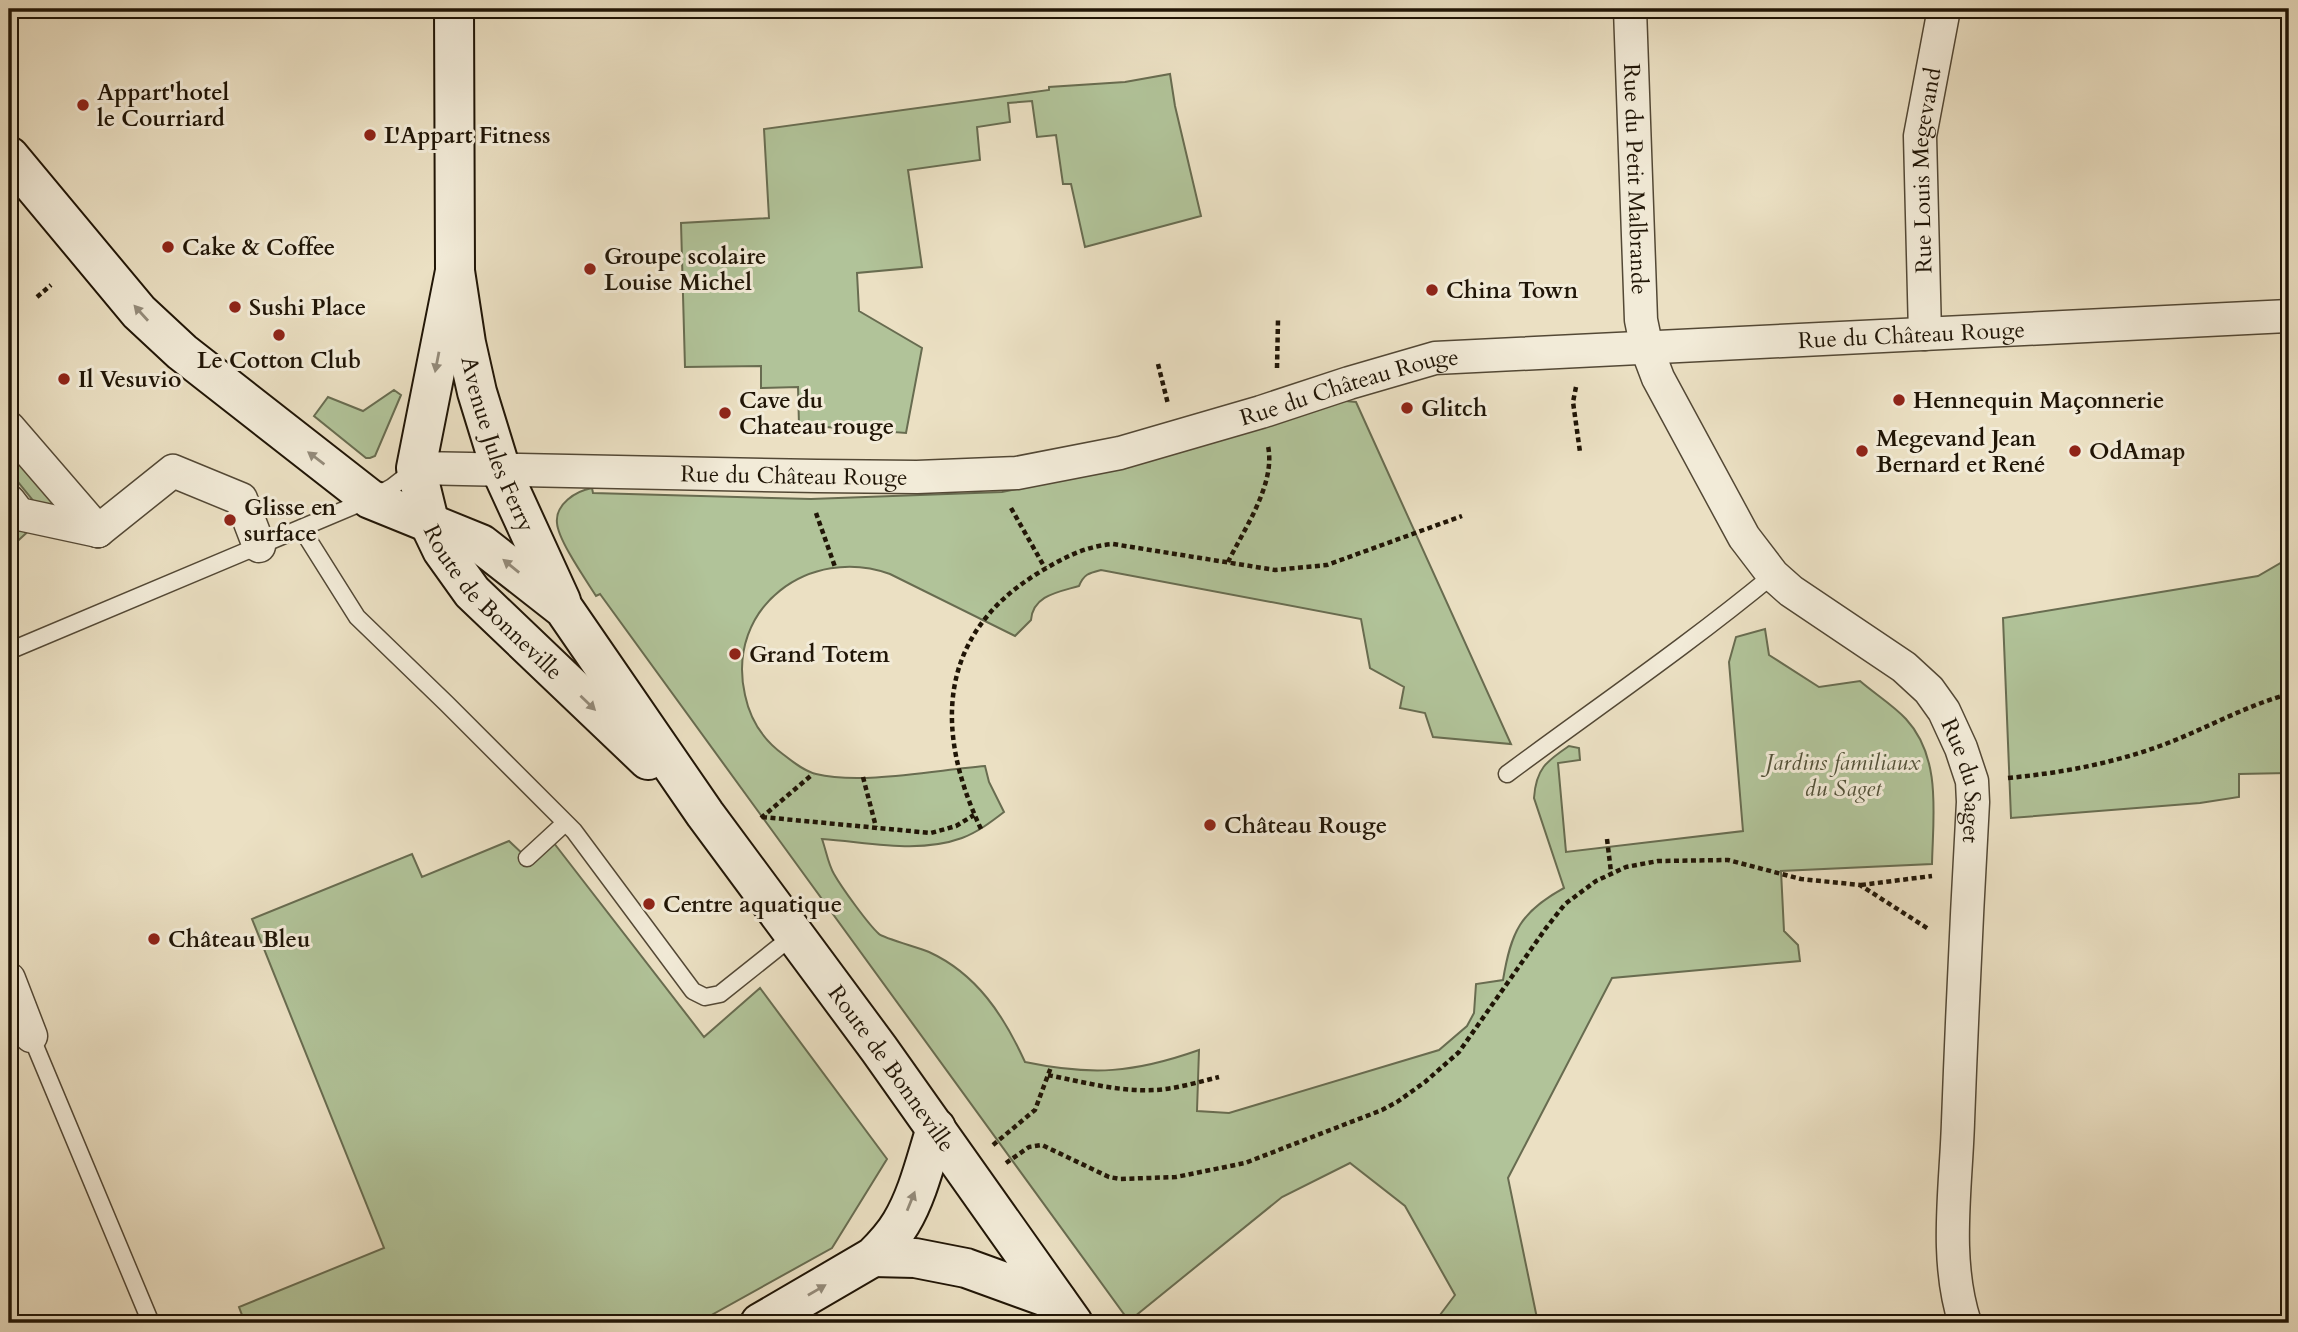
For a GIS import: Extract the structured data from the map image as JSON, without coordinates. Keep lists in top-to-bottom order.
{
  "streets": {
    "main road": ["Avenue Jules Ferry", "Route de Bonneville"],
    "street": [
      "Rue Louis Megevand",
      "Rue du Petit Malbrande",
      "Rue du Château Rouge",
      "Rue du Saget"
    ]
  },
  "crossings": [
    ["Rue Louis Megevand", "Rue du Château Rouge"],
    ["Rue du Petit Malbrande", "Rue du Château Rouge"],
    ["Rue du Petit Malbrande", "Rue du Saget"],
    ["Rue du Château Rouge", "Avenue Jules Ferry"],
    ["Rue du Château Rouge", "Rue du Saget"],
    ["Avenue Jules Ferry", "Route de Bonneville"]
  ],
  "parks": ["Jardins familiaux du Saget"],
  "places": [
    "Appart'hotel le Courriard",
    "L'Appart Fitness",
    "Cake & Coffee",
    "Groupe scolaire Louise Michel",
    "China Town",
    "Sushi Place",
    "Le Cotton Club",
    "Il Vesuvio",
    "Hennequin Maçonnerie",
    "Glitch",
    "Cave du Chateau rouge",
    "Megevand Jean Bernard et René",
    "OdAmap",
    "Glisse en surface",
    "Grand Totem",
    "Château Rouge",
    "Centre aquatique",
    "Château Bleu"
  ]
}
